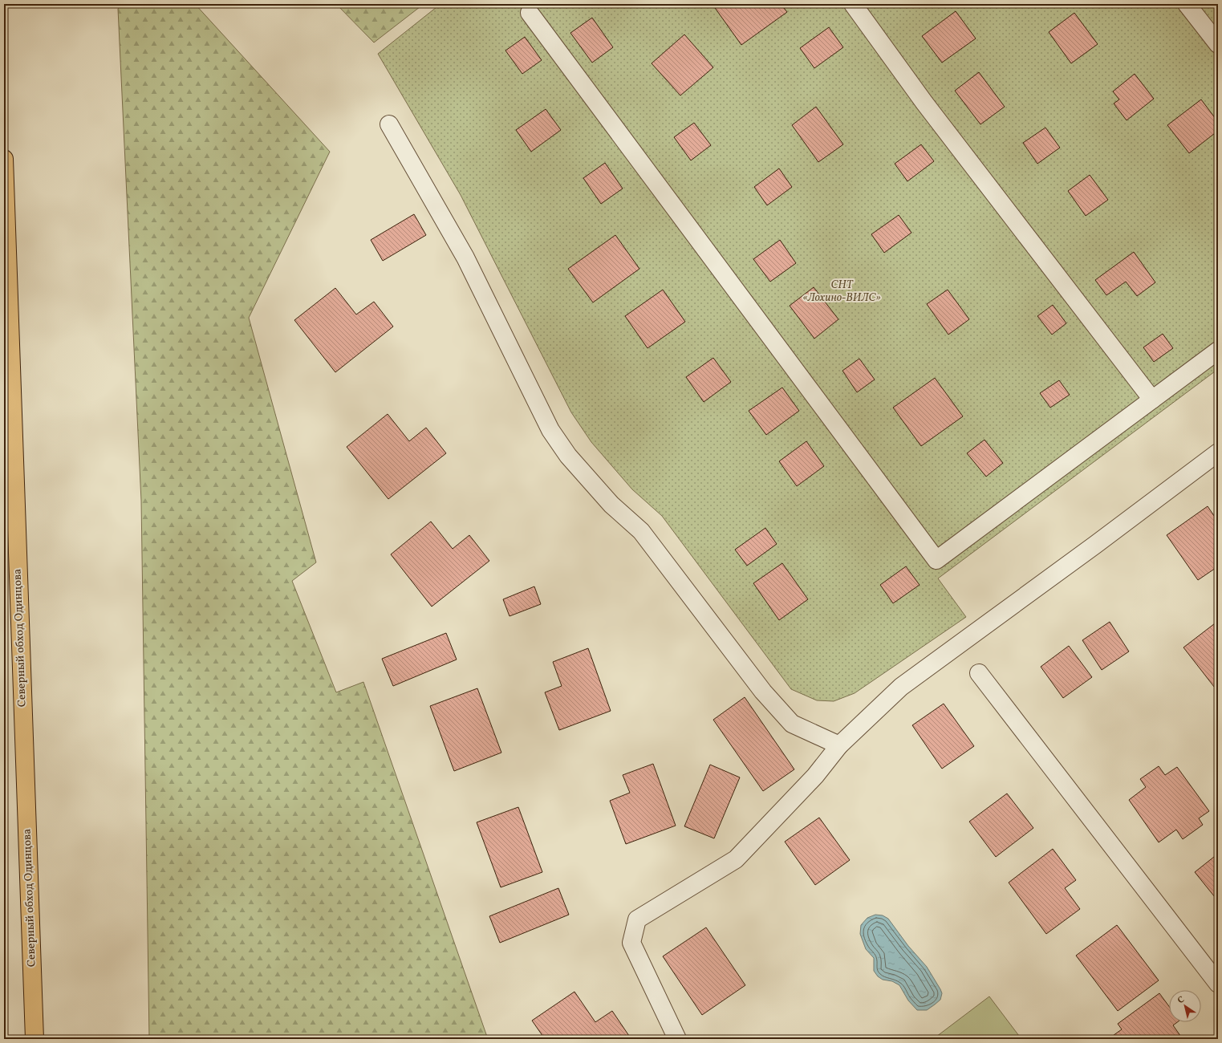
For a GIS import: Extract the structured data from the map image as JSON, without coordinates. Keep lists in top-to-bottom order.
{
  "streets": {
    "highway": ["Северный обход Одинцова"]
  },
  "parks": ["СНТ «Лохино-ВИЛС»"],
  "north": "top left"
}
